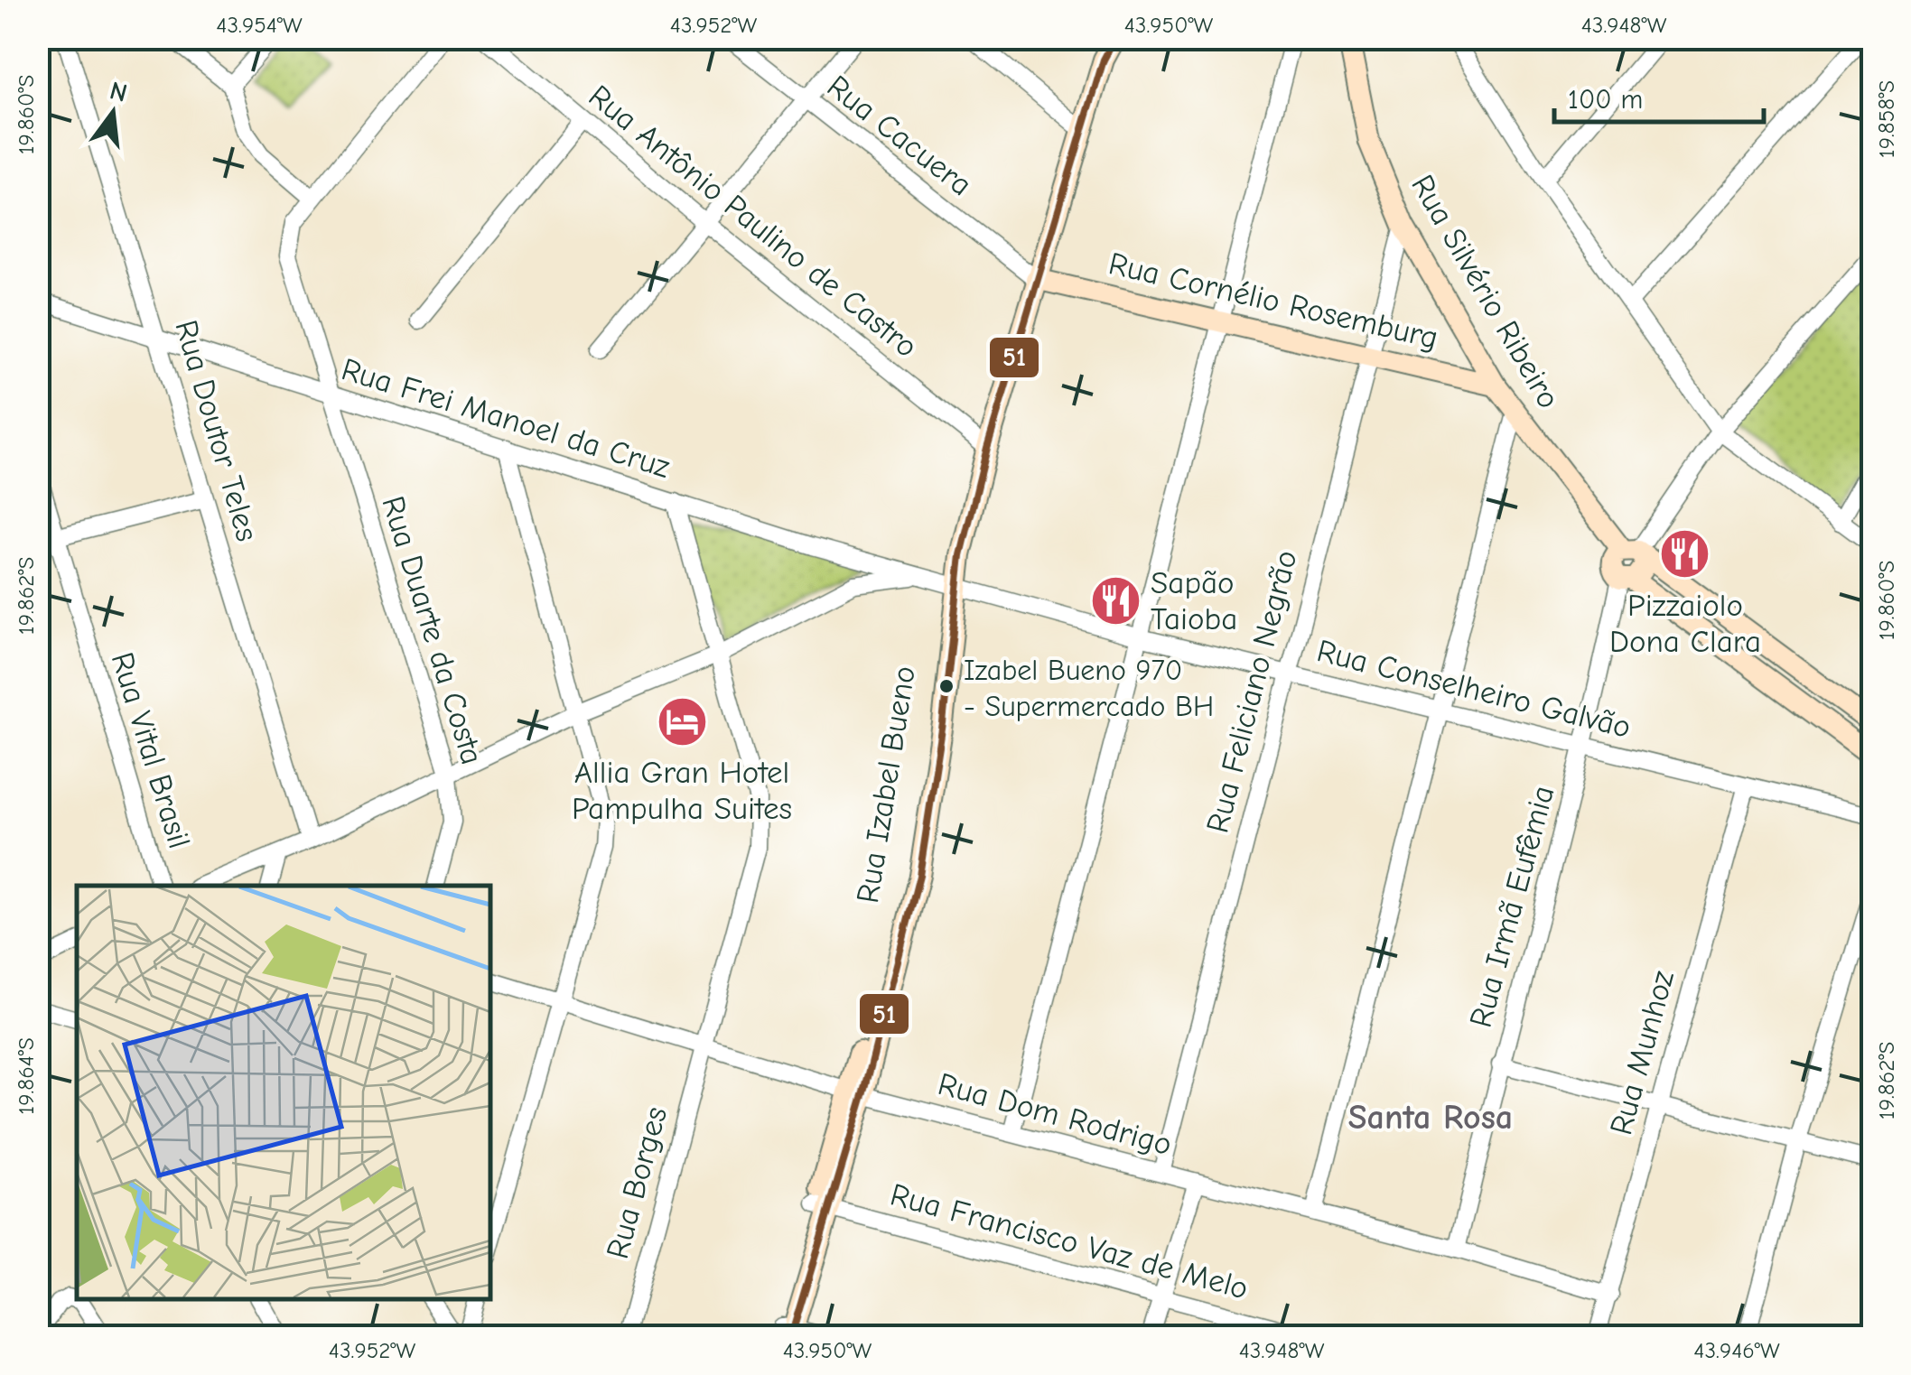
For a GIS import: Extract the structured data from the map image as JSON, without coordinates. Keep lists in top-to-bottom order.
{
  "streets": {
    "street": [
      "Rua Cacuera",
      "Rua Antônio Paulino de Castro",
      "Rua Silvério Ribeiro",
      "Rua Cornélio Rosemburg",
      "Rua Frei Manoel da Cruz",
      "Rua Doutor Teles",
      "Rua Duarte da Costa",
      "Rua Conselheiro Galvão",
      "Rua Feliciano Negrão",
      "Rua Vital Brasil",
      "Rua Izabel Bueno",
      "Rua Irmã Eufêmia",
      "Rua Munhoz",
      "Rua Dom Rodrigo",
      "Rua Borges",
      "Rua Francisco Vaz de Melo"
    ]
  },
  "crossings": [
    ["Rua Cacuera", "Rua Cornélio Rosemburg"],
    ["Rua Cacuera", "Rua Izabel Bueno"],
    ["Rua Antônio Paulino de Castro", "Rua Izabel Bueno"],
    ["Rua Silvério Ribeiro", "Rua Cornélio Rosemburg"],
    ["Rua Silvério Ribeiro", "Rua Feliciano Negrão"],
    ["Rua Cornélio Rosemburg", "Rua Feliciano Negrão"],
    ["Rua Cornélio Rosemburg", "Rua Izabel Bueno"],
    ["Rua Frei Manoel da Cruz", "Rua Doutor Teles"],
    ["Rua Frei Manoel da Cruz", "Rua Duarte da Costa"],
    ["Rua Frei Manoel da Cruz", "Rua Conselheiro Galvão"],
    ["Rua Frei Manoel da Cruz", "Rua Izabel Bueno"],
    ["Rua Frei Manoel da Cruz", "Rua Borges"],
    ["Rua Conselheiro Galvão", "Rua Feliciano Negrão"],
    ["Rua Conselheiro Galvão", "Rua Izabel Bueno"],
    ["Rua Conselheiro Galvão", "Rua Irmã Eufêmia"],
    ["Rua Conselheiro Galvão", "Rua Munhoz"],
    ["Rua Feliciano Negrão", "Rua Dom Rodrigo"],
    ["Rua Izabel Bueno", "Rua Dom Rodrigo"],
    ["Rua Izabel Bueno", "Rua Francisco Vaz de Melo"],
    ["Rua Irmã Eufêmia", "Rua Dom Rodrigo"],
    ["Rua Munhoz", "Rua Dom Rodrigo"],
    ["Rua Dom Rodrigo", "Rua Borges"]
  ],
  "districts": ["Santa Rosa"],
  "places": {
    "restaurant": ["Pizzaiolo Dona Clara", "Sapão Taioba"],
    "other": ["Izabel Bueno 970 - Supermercado BH"],
    "hotel": ["Allia Gran Hotel Pampulha Suites"]
  },
  "lines": ["transit line 51"],
  "scale_bar": "100 m",
  "north": "top",
  "coordinates": [
    "43.954°W",
    "43.952°W",
    "43.950°W",
    "43.948°W",
    "19.860°S",
    "19.858°S",
    "19.862°S",
    "19.864°S",
    "43.946°W"
  ]
}
